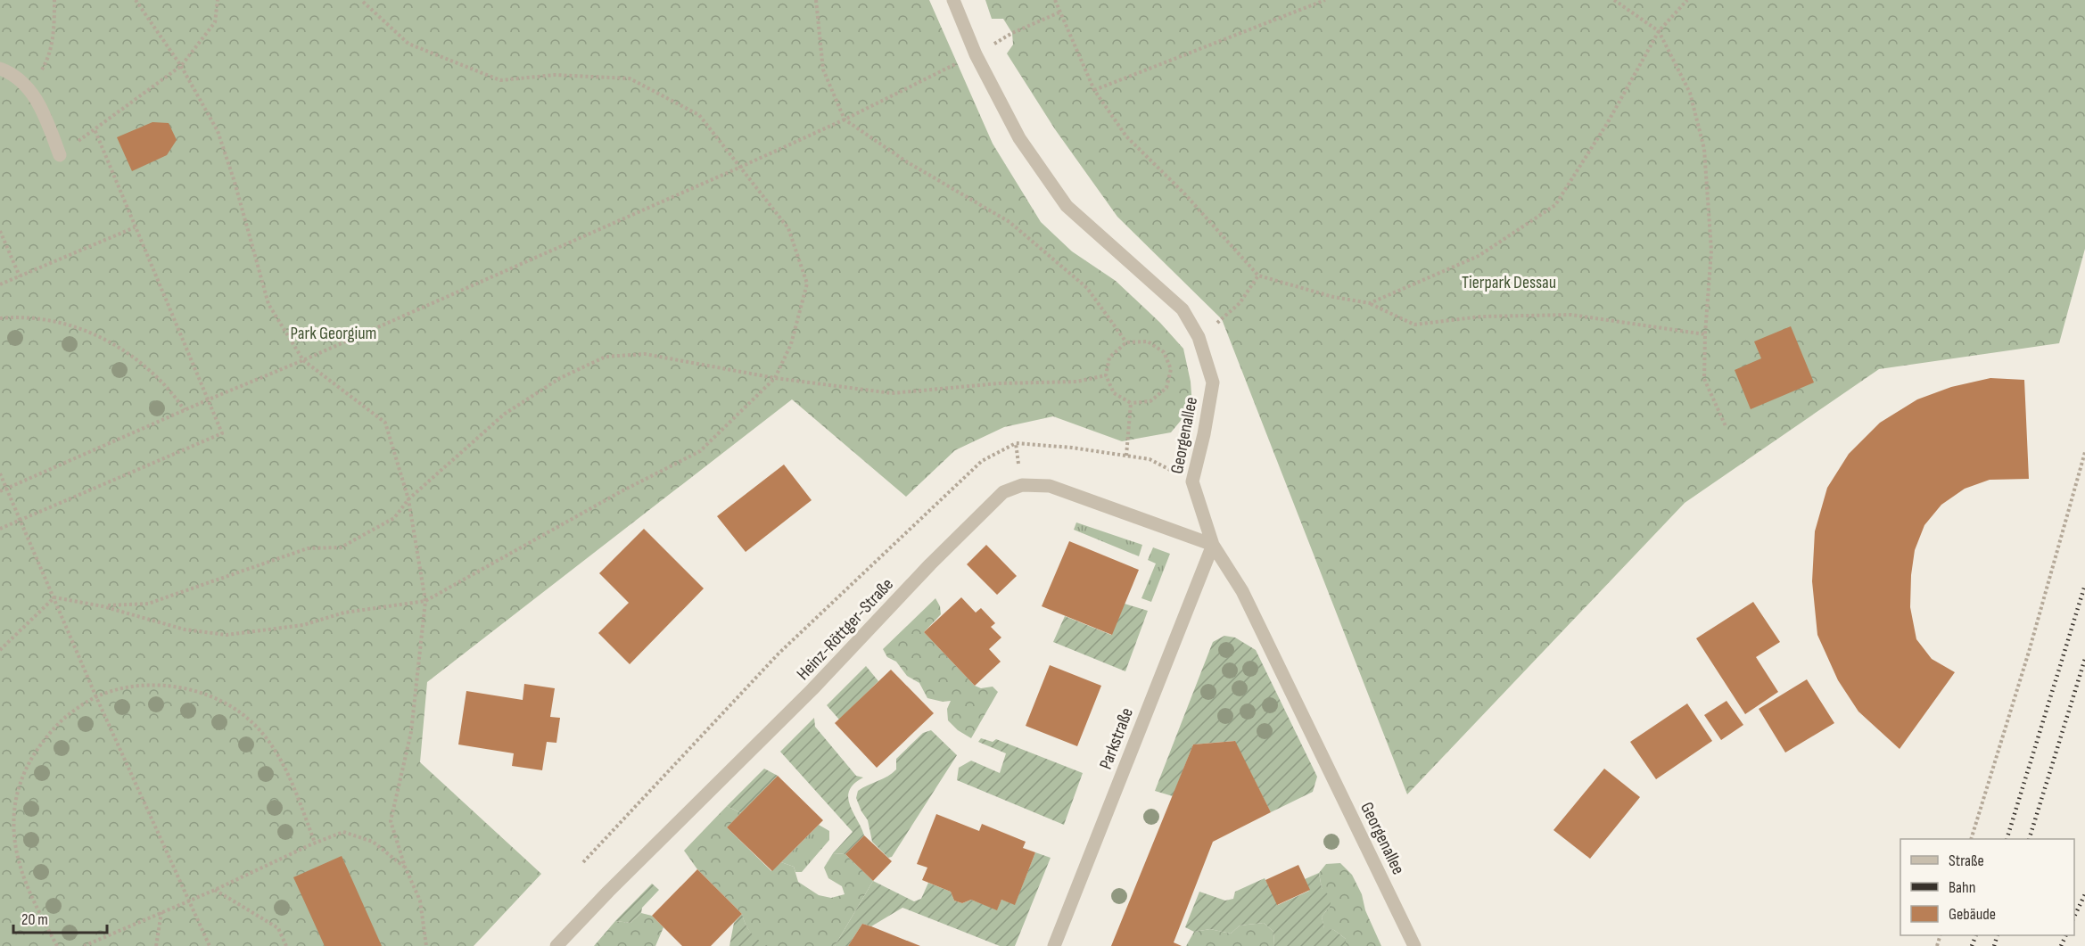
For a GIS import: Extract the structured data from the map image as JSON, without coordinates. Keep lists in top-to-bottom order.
{
  "streets": {
    "street": ["Georgenallee", "Heinz-Röttger-Straße", "Parkstraße"]
  },
  "crossings": [
    ["Georgenallee", "Parkstraße"]
  ],
  "parks": ["Tierpark Dessau", "Park Georgium"],
  "legend": ["Straße", "Bahn", "Gebäude"],
  "scale_bar": "20 m"
}
